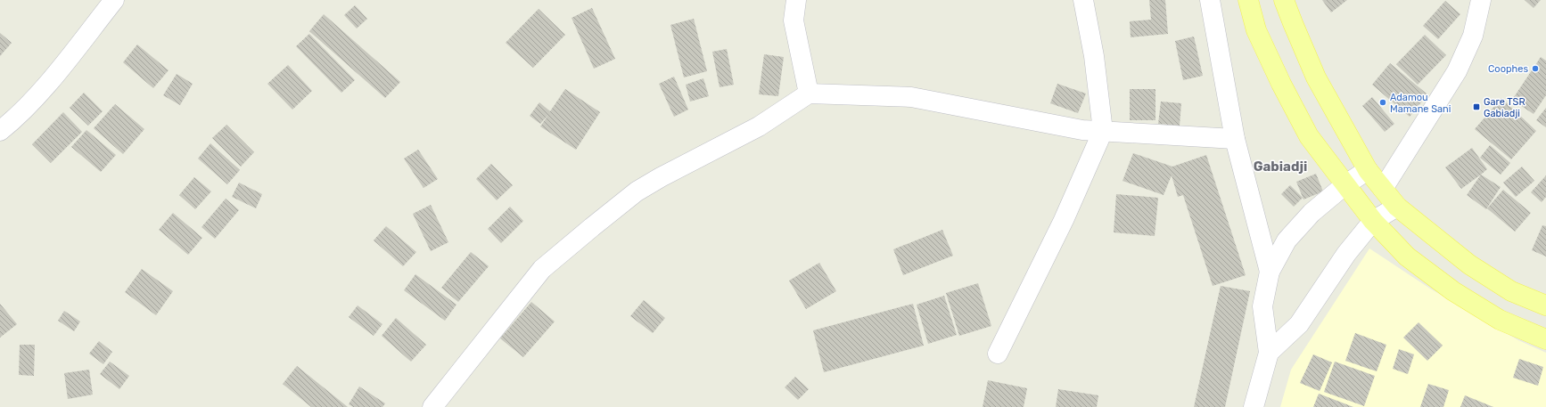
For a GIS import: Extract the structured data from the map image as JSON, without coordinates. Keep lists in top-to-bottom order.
{
  "districts": ["Gabiadji"],
  "places": {
    "other": ["Coophes", "Adamou Mamane Sani"],
    "transit": ["Gare TSR Gabiadji"]
  }
}
